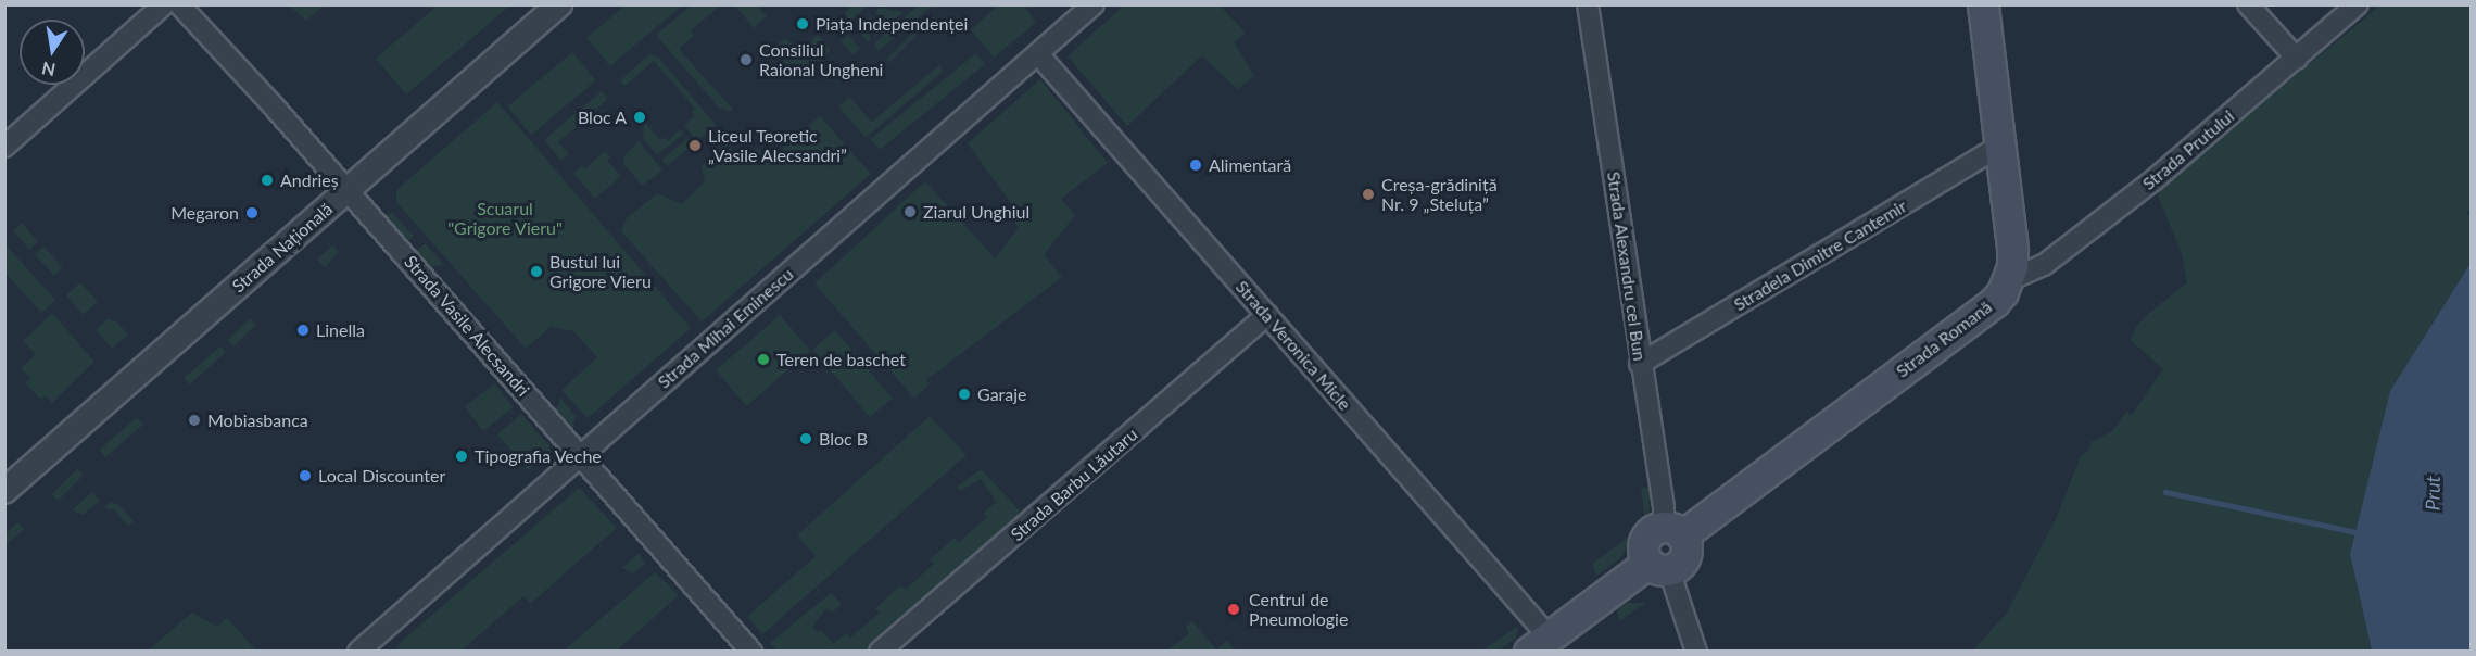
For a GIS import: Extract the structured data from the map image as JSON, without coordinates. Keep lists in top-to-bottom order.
{
  "streets": {
    "main road": ["Strada Romană"],
    "street": [
      "Strada Prutului",
      "Strada Națională",
      "Stradela Dimitre Cantemir",
      "Strada Alexandru cel Bun",
      "Strada Vasile Alecsandri",
      "Strada Mihai Eminescu",
      "Strada Veronica Micle",
      "Strada Barbu Lăutaru"
    ]
  },
  "crossings": [
    ["Strada Prutului", "Strada Romană"],
    ["Strada Națională", "Strada Vasile Alecsandri"],
    ["Stradela Dimitre Cantemir", "Strada Alexandru cel Bun"],
    ["Strada Alexandru cel Bun", "Strada Romană"],
    ["Strada Vasile Alecsandri", "Strada Mihai Eminescu"],
    ["Strada Mihai Eminescu", "Strada Veronica Micle"],
    ["Strada Veronica Micle", "Strada Barbu Lăutaru"]
  ],
  "water": ["Prut"],
  "parks": ["Scuarul \"Grigore Vieru\""],
  "places": [
    "Piața Independenței",
    "Consiliul Raional Ungheni",
    "Bloc A",
    "Liceul Teoretic „Vasile Alecsandri”",
    "Alimentară",
    "Andrieș",
    "Creșa-grădiniță Nr. 9 „Steluța”",
    "Ziarul Unghiul",
    "Megaron",
    "Bustul lui Grigore Vieru",
    "Linella",
    "Teren de baschet",
    "Garaje",
    "Mobiasbanca",
    "Bloc B",
    "Tipografia Veche",
    "Local Discounter",
    "Centrul de Pneumologie"
  ],
  "north": "bottom"
}
